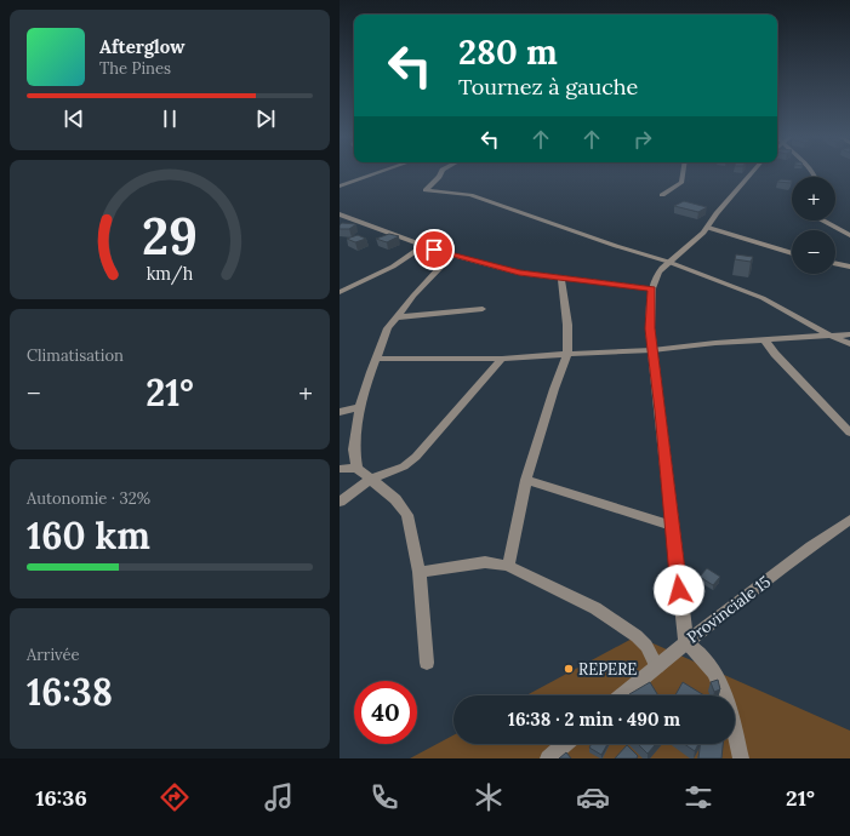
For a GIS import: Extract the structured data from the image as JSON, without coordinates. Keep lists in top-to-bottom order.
{
  "streets": {
    "street": ["Provinciale 15"]
  },
  "places": ["REPERE"],
  "page": {
    "turn": ["280 m", "Tournez à gauche"],
    "song": ["Afterglow", "The Pines"],
    "map_buttons": ["+", "−"],
    "tile": [
      "Climatisation",
      ["Autonomie · 32%", "160 km"],
      ["Arrivée", "16:38"]
    ],
    "heat": ["−", "21°", "+"],
    "limit": "40",
    "trip": "16:38 · 2 min · 490 m",
    "tabs": ["16:36", "21°"],
    "gauge": ["29", "km/h"]
  }
}
